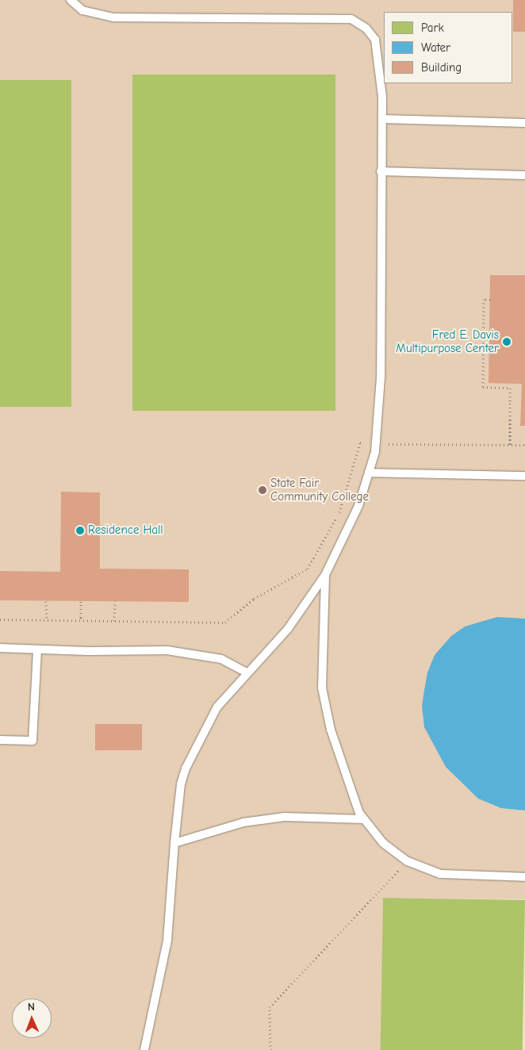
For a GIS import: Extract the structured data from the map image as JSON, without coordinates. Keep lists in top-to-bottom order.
{
  "places": ["Fred E. Davis Multipurpose Center", "State Fair Community College", "Residence Hall"],
  "legend": ["Park", "Water", "Building"],
  "north": "top"
}
